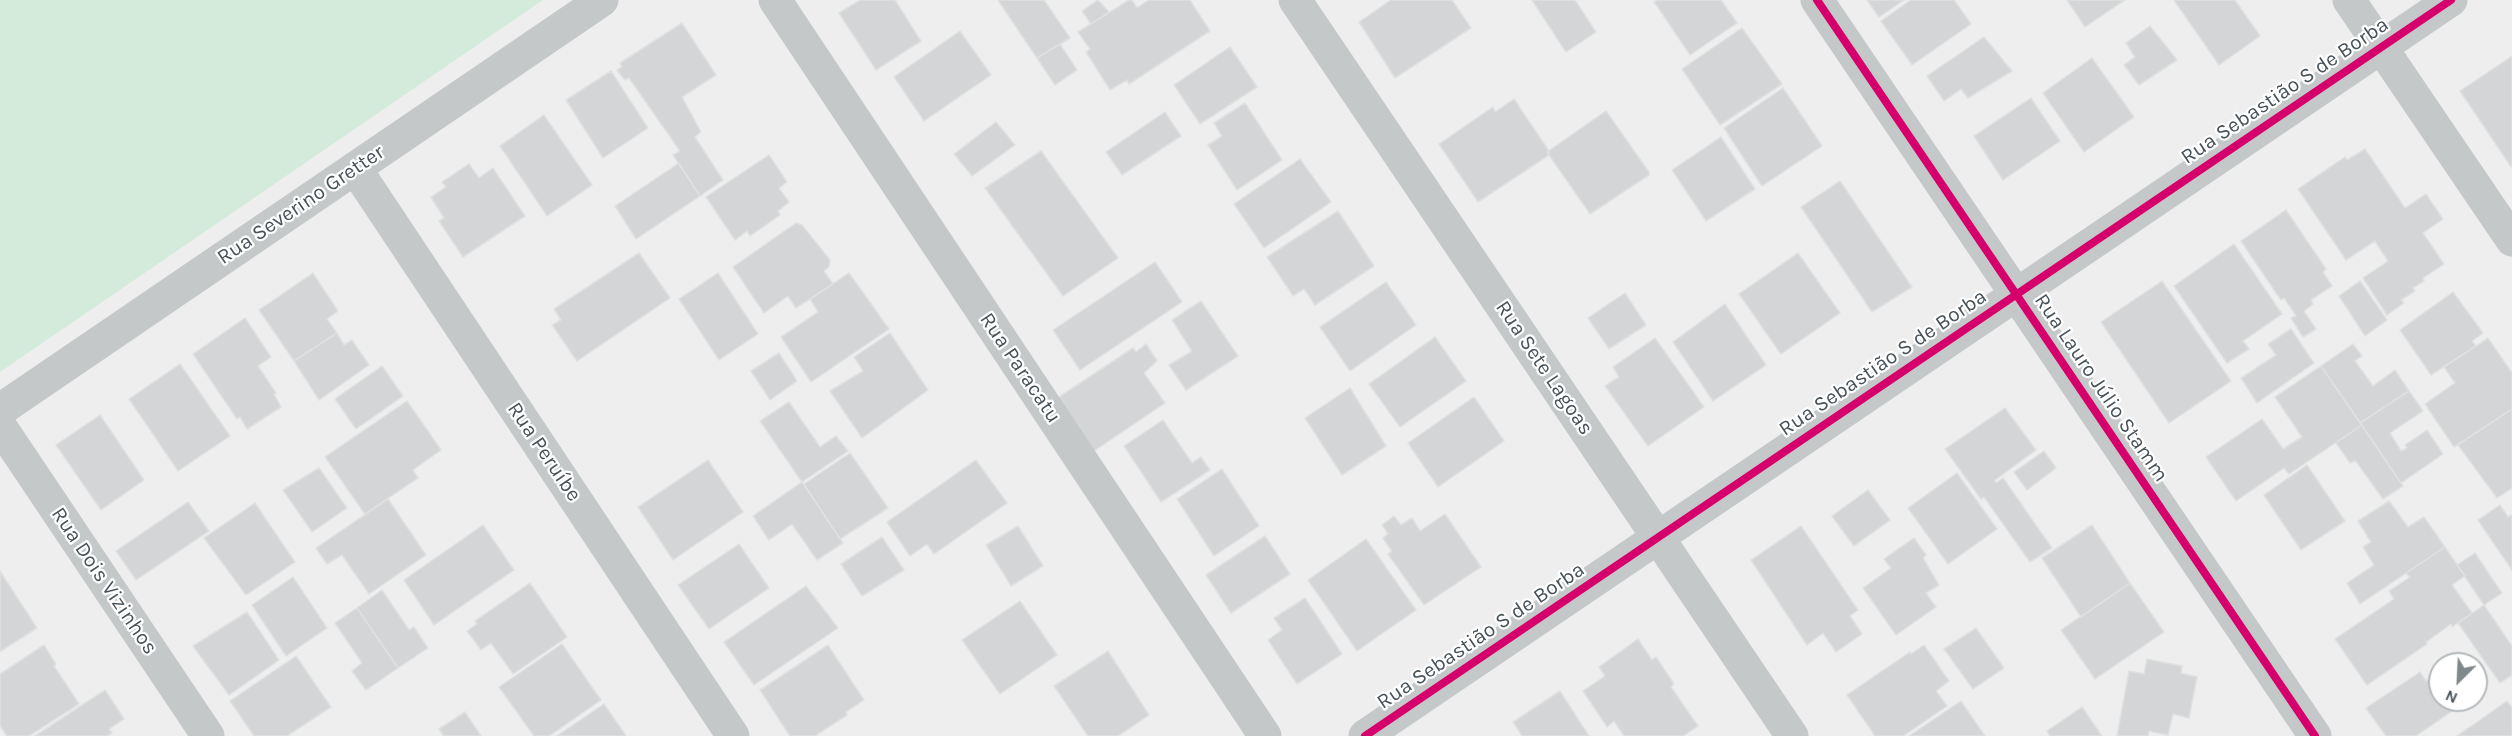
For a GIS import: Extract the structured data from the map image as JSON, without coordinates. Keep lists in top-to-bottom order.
{
  "streets": {
    "street": [
      "Rua Sebastião S de Borba",
      "Rua Severino Gretter",
      "Rua Paracatu",
      "Rua Sete Lagoas",
      "Rua Lauro Júlio Stamm",
      "Rua Peruíbe",
      "Rua Dois Vizinhos"
    ]
  },
  "crossings": [
    ["Rua Sebastião S de Borba", "Rua Sete Lagoas"],
    ["Rua Sebastião S de Borba", "Rua Lauro Júlio Stamm"],
    ["Rua Severino Gretter", "Rua Peruíbe"]
  ],
  "north": "bottom left"
}
